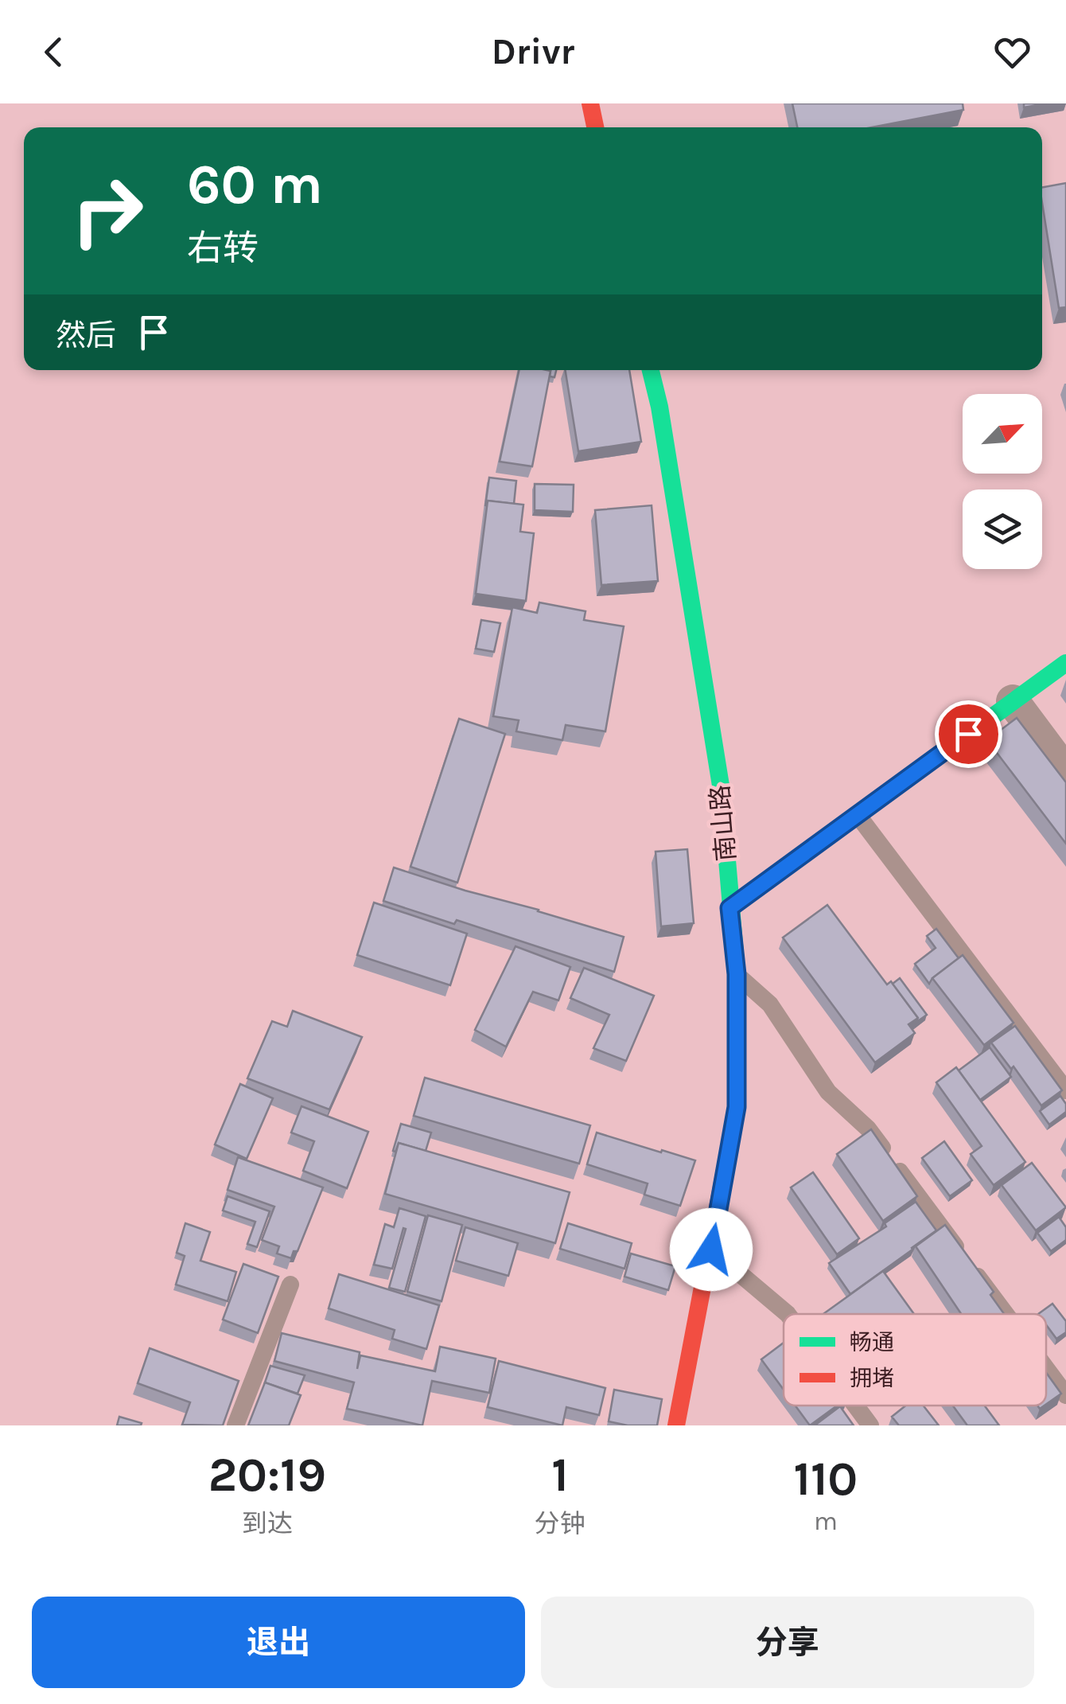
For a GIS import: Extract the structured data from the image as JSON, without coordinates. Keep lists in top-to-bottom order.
{
  "streets": {
    "street": ["南山路"]
  },
  "legend": ["畅通", "拥堵"],
  "north": "top right",
  "page": {
    "header": "Drivr",
    "turn": ["60 m", "右转"],
    "then": "然后",
    "eta": [
      "20:19",
      "到达",
      "1",
      "分钟",
      "110",
      "m"
    ],
    "buttons": ["退出", "分享"]
  }
}
